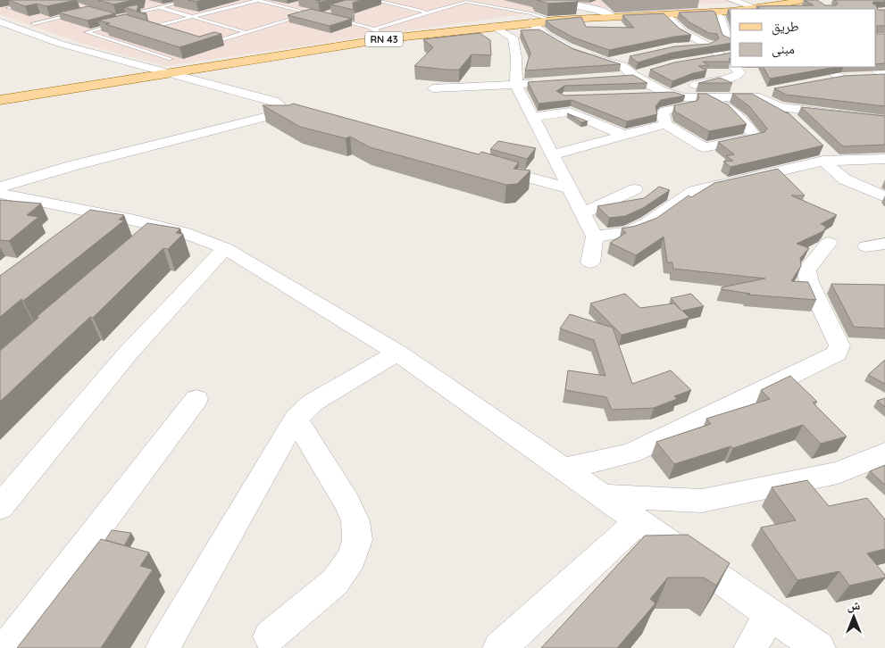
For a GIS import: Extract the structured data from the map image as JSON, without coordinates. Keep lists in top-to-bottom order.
{
  "streets": {
    "main road": ["RN 43"]
  },
  "legend": ["طريق", "مبنى"],
  "north": "top"
}
